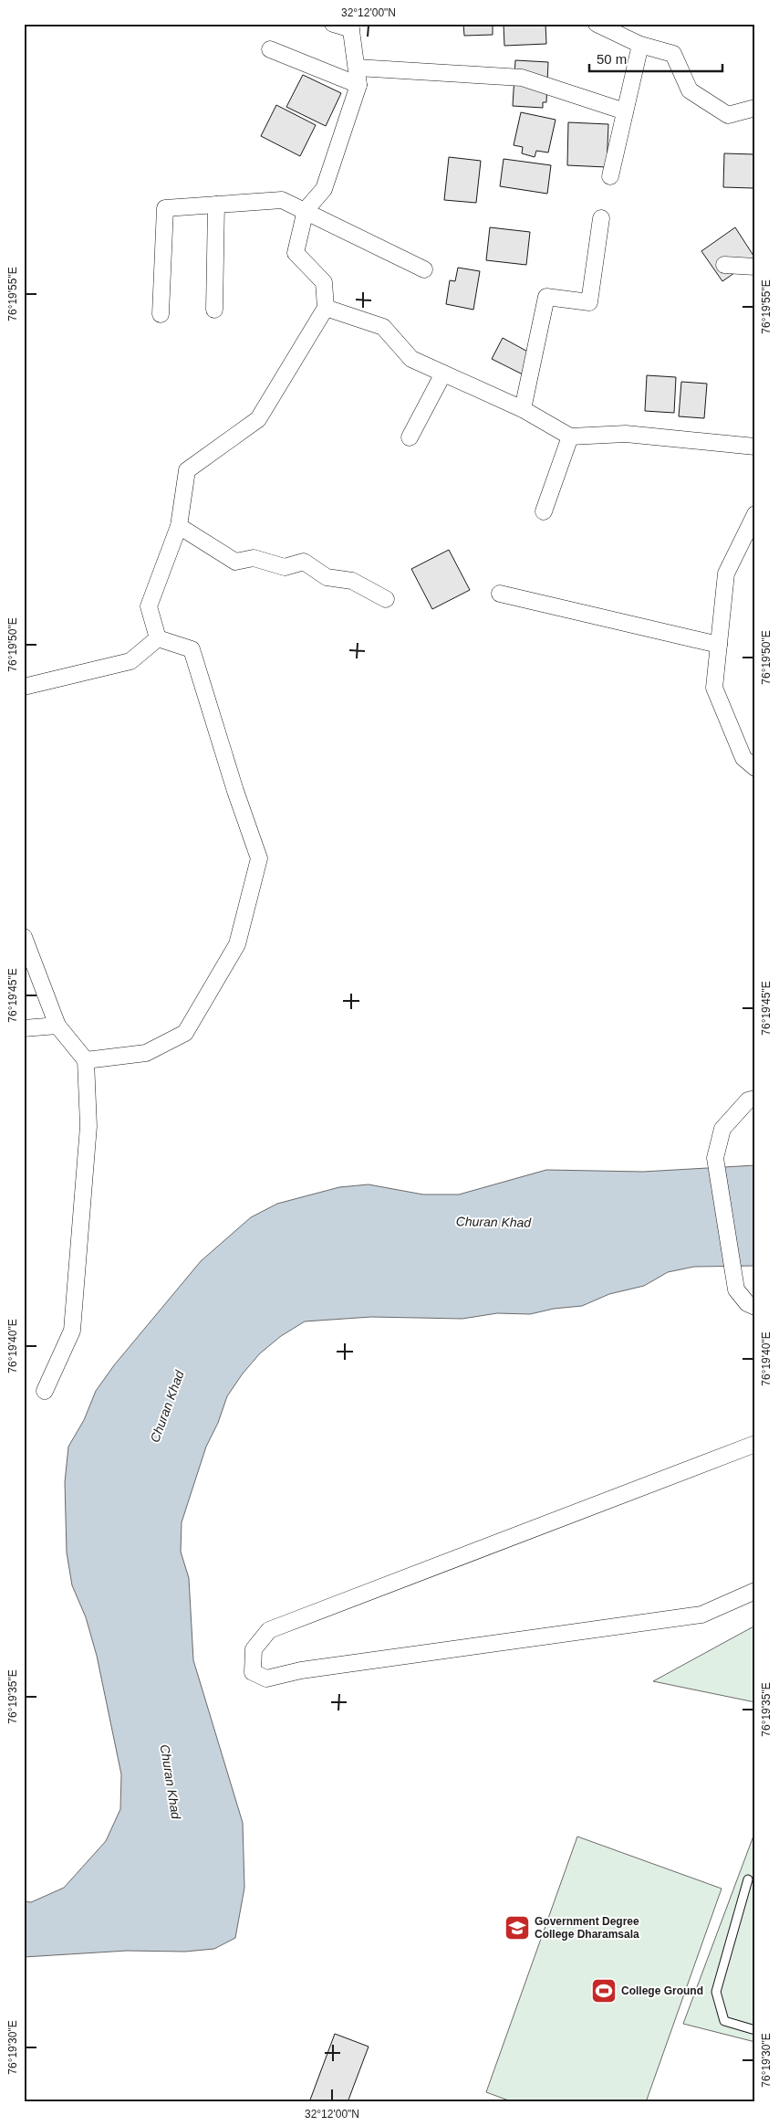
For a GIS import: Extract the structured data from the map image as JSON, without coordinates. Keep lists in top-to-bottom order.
{
  "water": ["Churan Khad"],
  "places": {
    "school or university": ["Government Degree College Dharamsala"],
    "sports": ["College Ground"]
  },
  "scale_bar": "50 m",
  "coordinates": [
    "32°12'00\"N",
    "76°19'55\"E",
    "76°19'50\"E",
    "76°19'45\"E",
    "76°19'40\"E",
    "76°19'35\"E",
    "76°19'30\"E"
  ]
}
